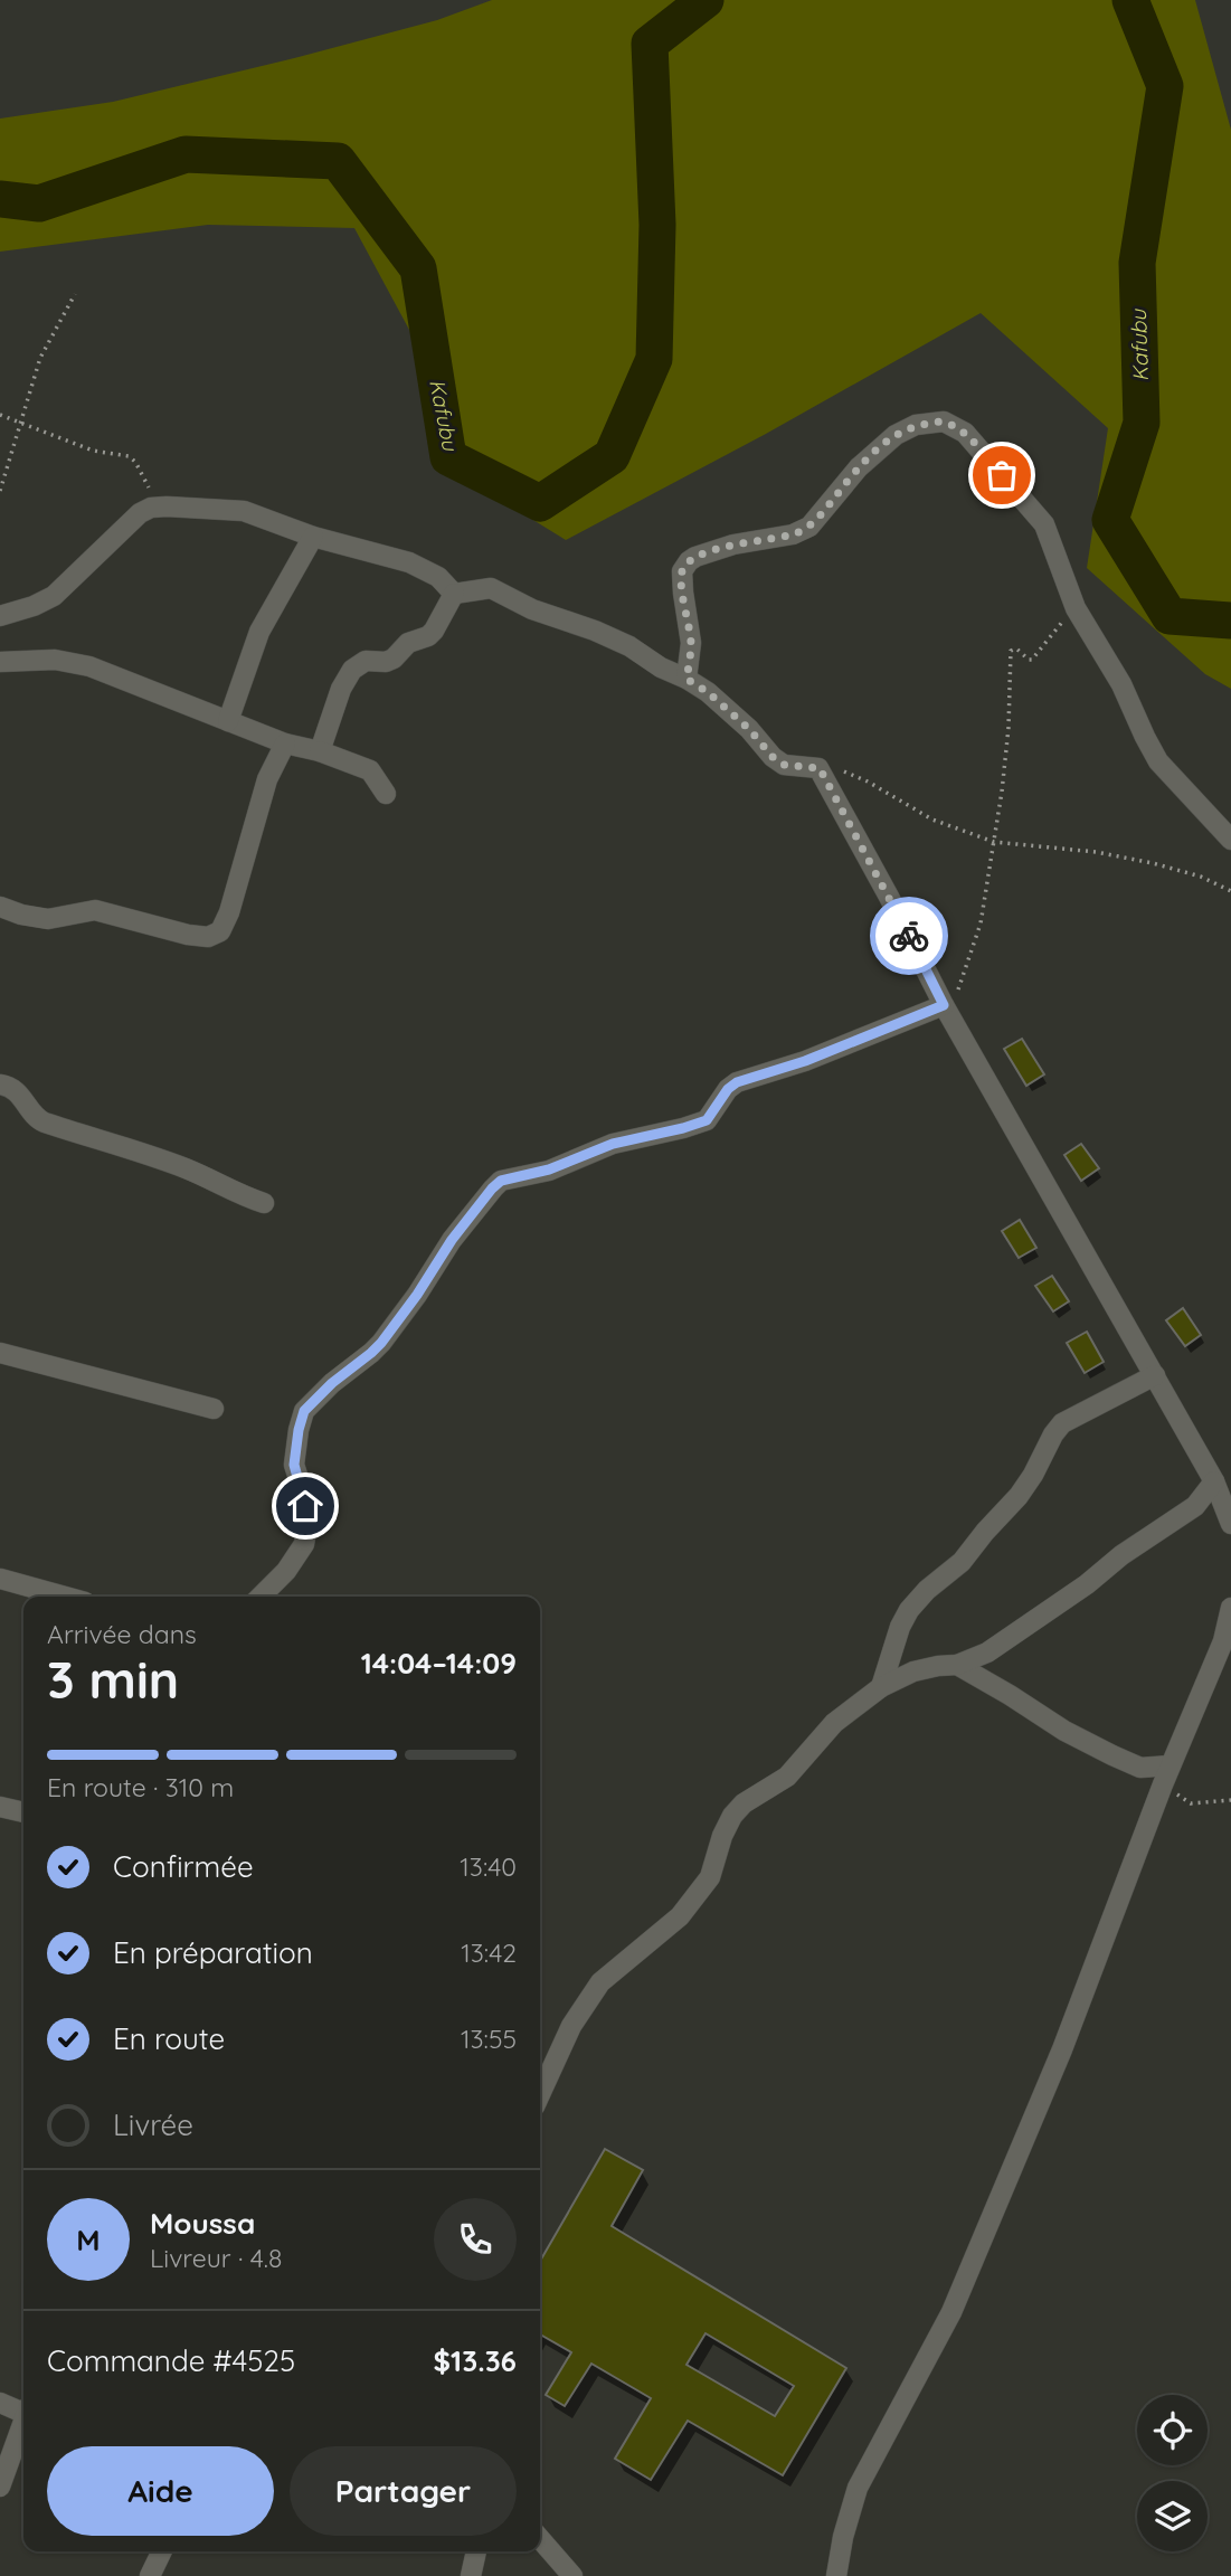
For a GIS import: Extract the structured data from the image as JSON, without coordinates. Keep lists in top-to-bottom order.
{
  "water": ["Kafubu"],
  "page": {
    "heading": ["3 min", "Arrivée dans", "14:04–14:09"],
    "panel": [
      "Moussa",
      "Livreur · 4.8",
      "Commande #4525",
      "$13.36"
    ],
    "bar": "En route · 310 m",
    "list": [
      ["Confirmée", "13:40"],
      ["En préparation", "13:42"],
      ["En route", "13:55"],
      "Livrée"
    ],
    "round": "M",
    "buttons": ["Aide", "Partager"]
  }
}
